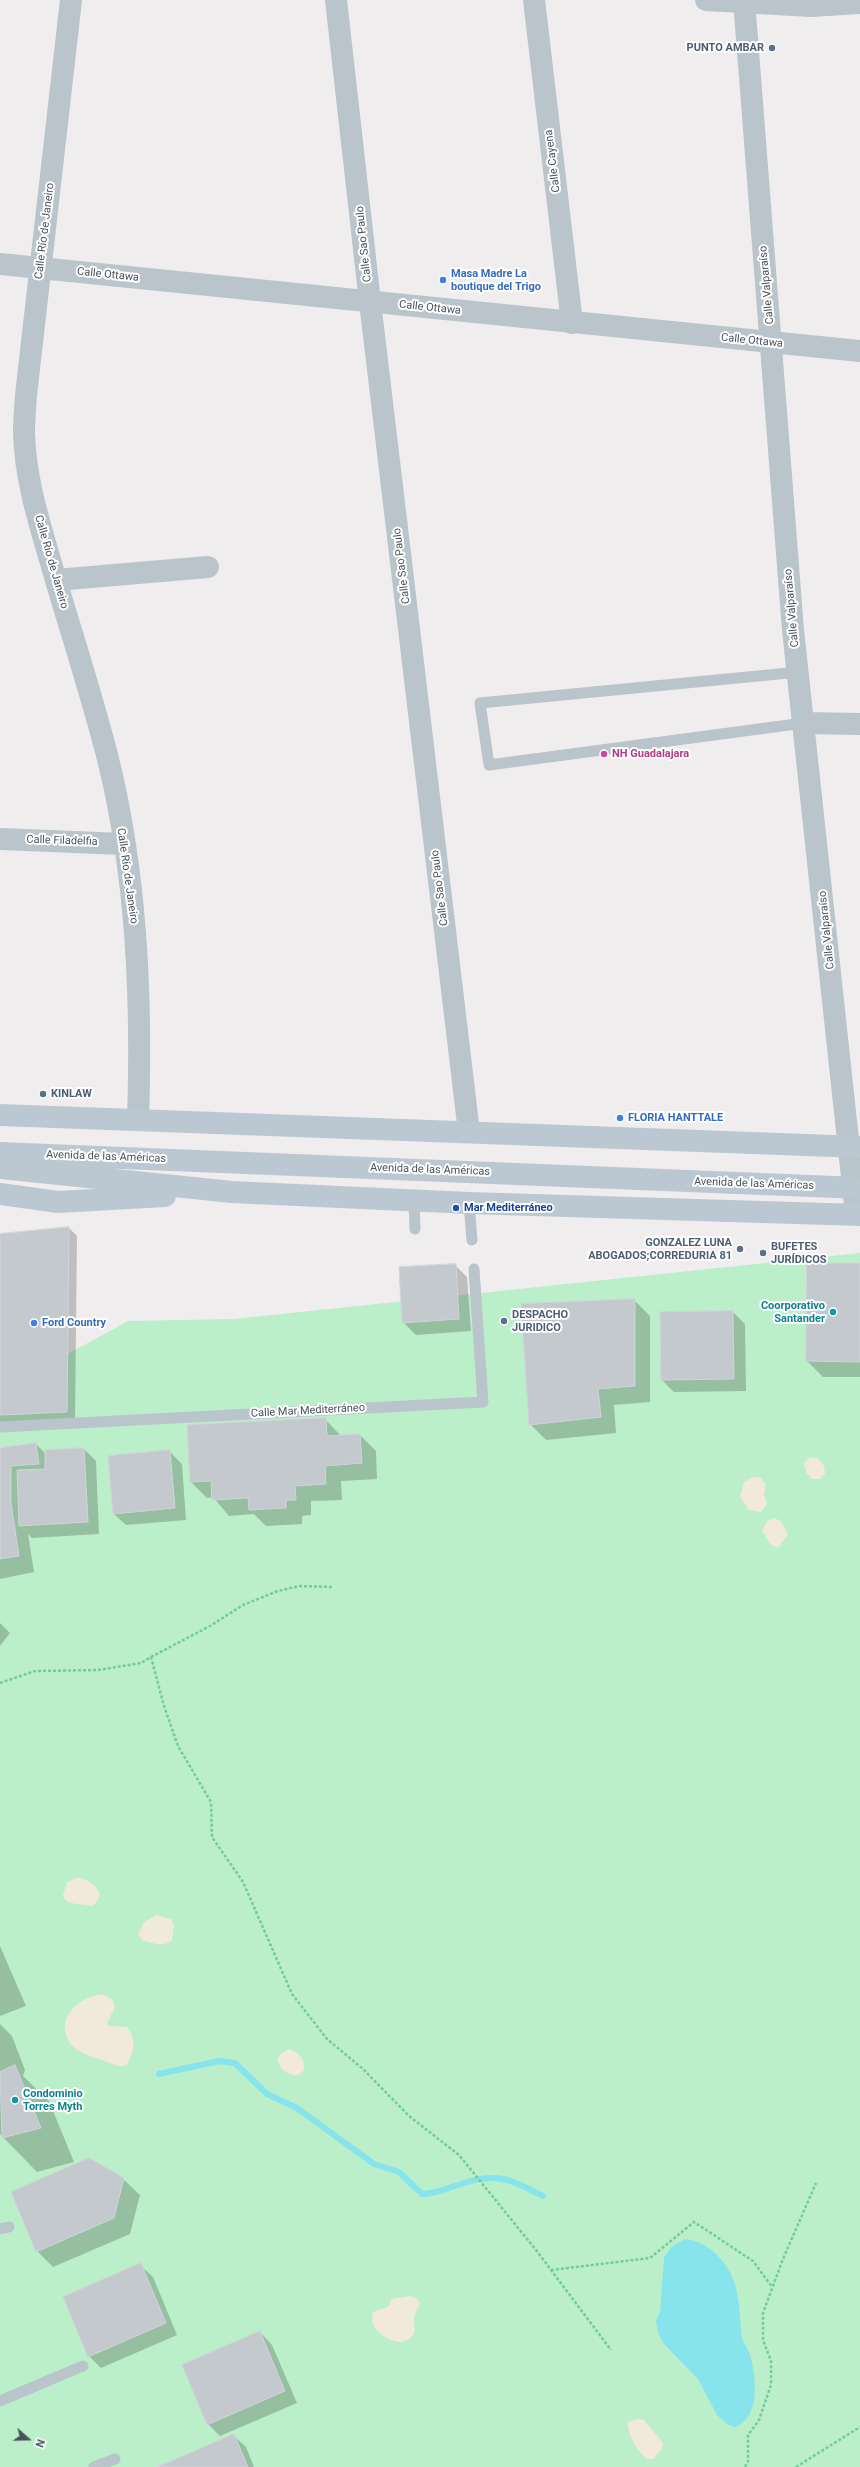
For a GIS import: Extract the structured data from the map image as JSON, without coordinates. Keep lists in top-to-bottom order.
{
  "streets": {
    "main road": ["Avenida de las Américas"],
    "street": [
      "Calle Cayena",
      "Calle Río de Janeiro",
      "Calle Sao Paulo",
      "Calle Ottawa",
      "Calle Valparaíso",
      "Calle Filadelfia"
    ],
    "lane": ["Calle Mar Mediterráneo"]
  },
  "crossings": [
    ["Calle Cayena", "Calle Ottawa"],
    ["Calle Río de Janeiro", "Calle Ottawa"],
    ["Calle Río de Janeiro", "Calle Filadelfia"],
    ["Calle Sao Paulo", "Calle Ottawa"],
    ["Calle Ottawa", "Calle Valparaíso"],
    ["Calle Valparaíso", "Avenida de las Américas"]
  ],
  "places": [
    "PUNTO AMBAR",
    "Masa Madre La boutique del Trigo",
    "NH Guadalajara",
    "KINLAW",
    "FLORIA HANTTALE",
    "Mar Mediterráneo",
    "GONZALEZ LUNA ABOGADOS;CORREDURIA 81",
    "BUFETES JURÍDICOS",
    "Coorporativo Santander",
    "DESPACHO JURIDICO",
    "Ford Country",
    "Condominio Torres Myth"
  ],
  "north": "right"
}
